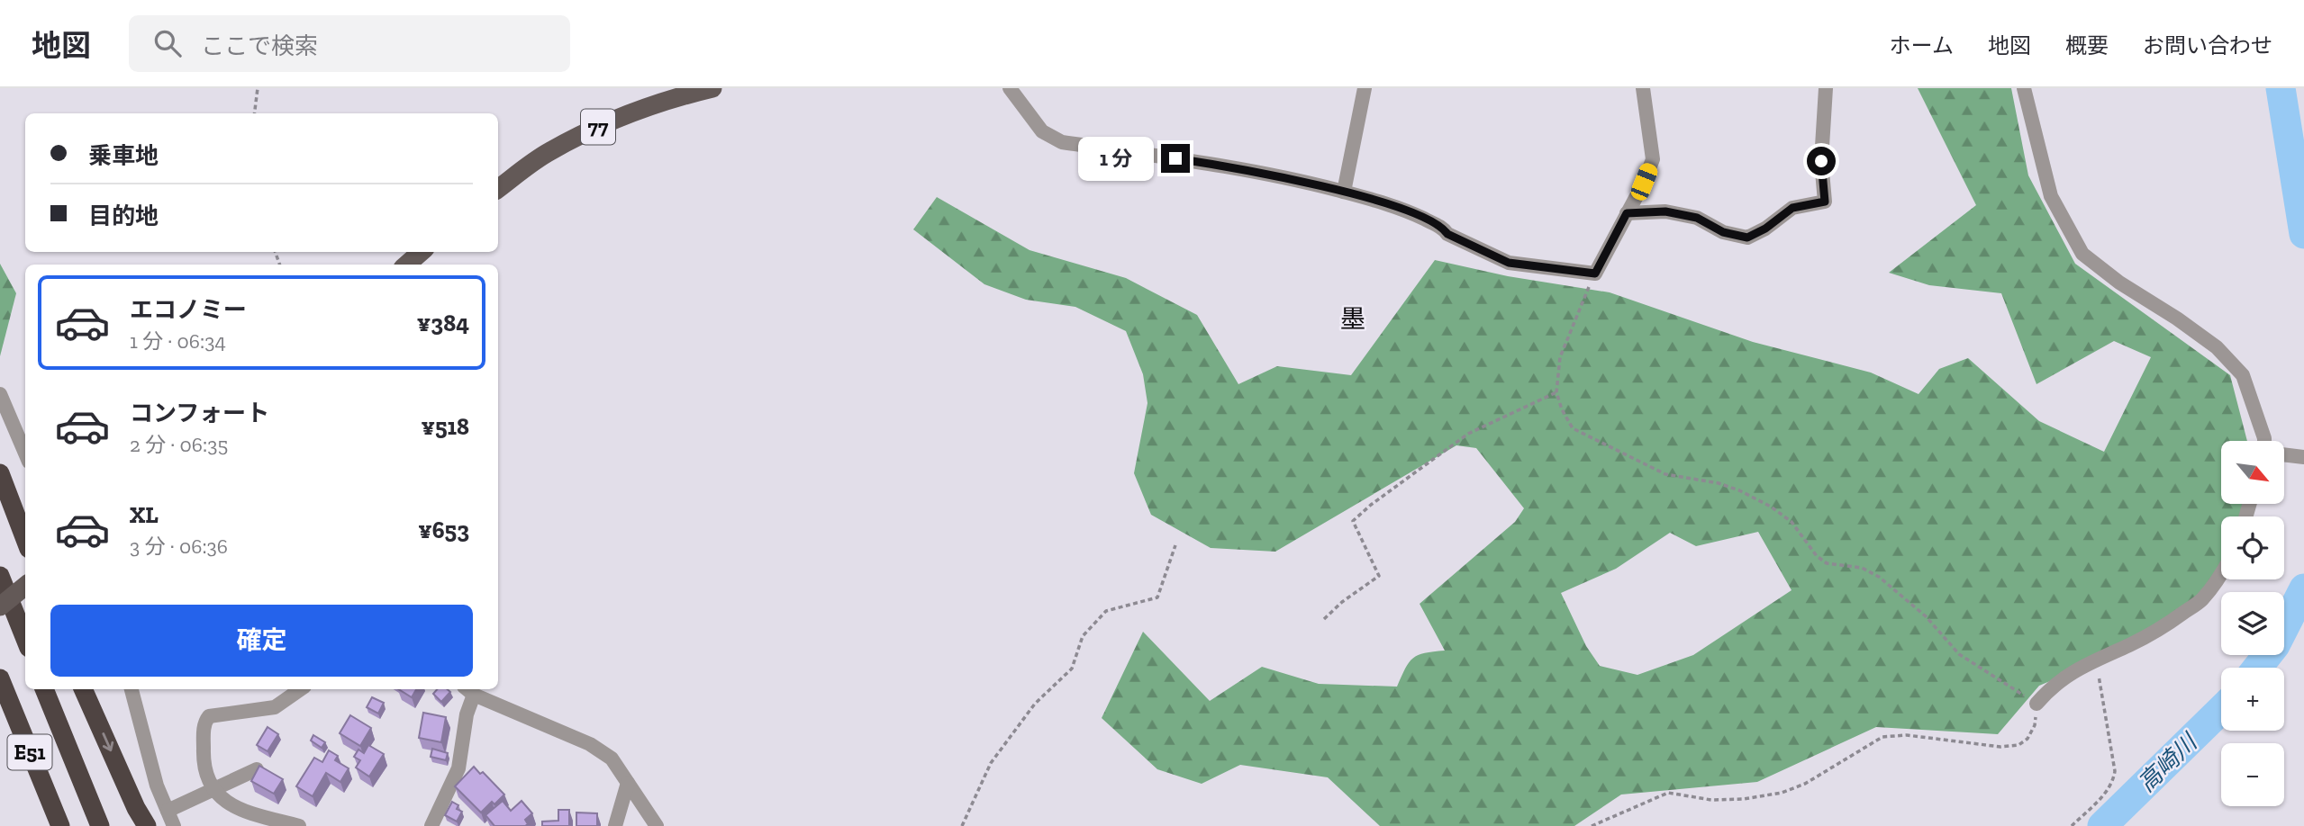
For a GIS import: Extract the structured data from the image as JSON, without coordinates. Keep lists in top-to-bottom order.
{
  "streets": {
    "highway": ["E51"],
    "main road": ["77"]
  },
  "districts": ["墨"],
  "water": ["高崎川"],
  "north": "bottom right",
  "page": {
    "header": "地図",
    "search": "ここで検索",
    "nav": [
      "ホーム",
      "地図",
      "概要",
      "お問い合わせ"
    ],
    "banner": ["乗車地", "目的地"],
    "bubble": "1 分",
    "list": [
      {
        "name": "エコノミー",
        "note": "1 分 · 06:34",
        "value": "¥384"
      },
      {
        "name": "コンフォート",
        "note": "2 分 · 06:35",
        "value": "¥518"
      },
      {
        "name": "XL",
        "note": "3 分 · 06:36",
        "value": "¥653"
      }
    ],
    "map_buttons": ["+", "−"],
    "buttons": "確定"
  }
}
